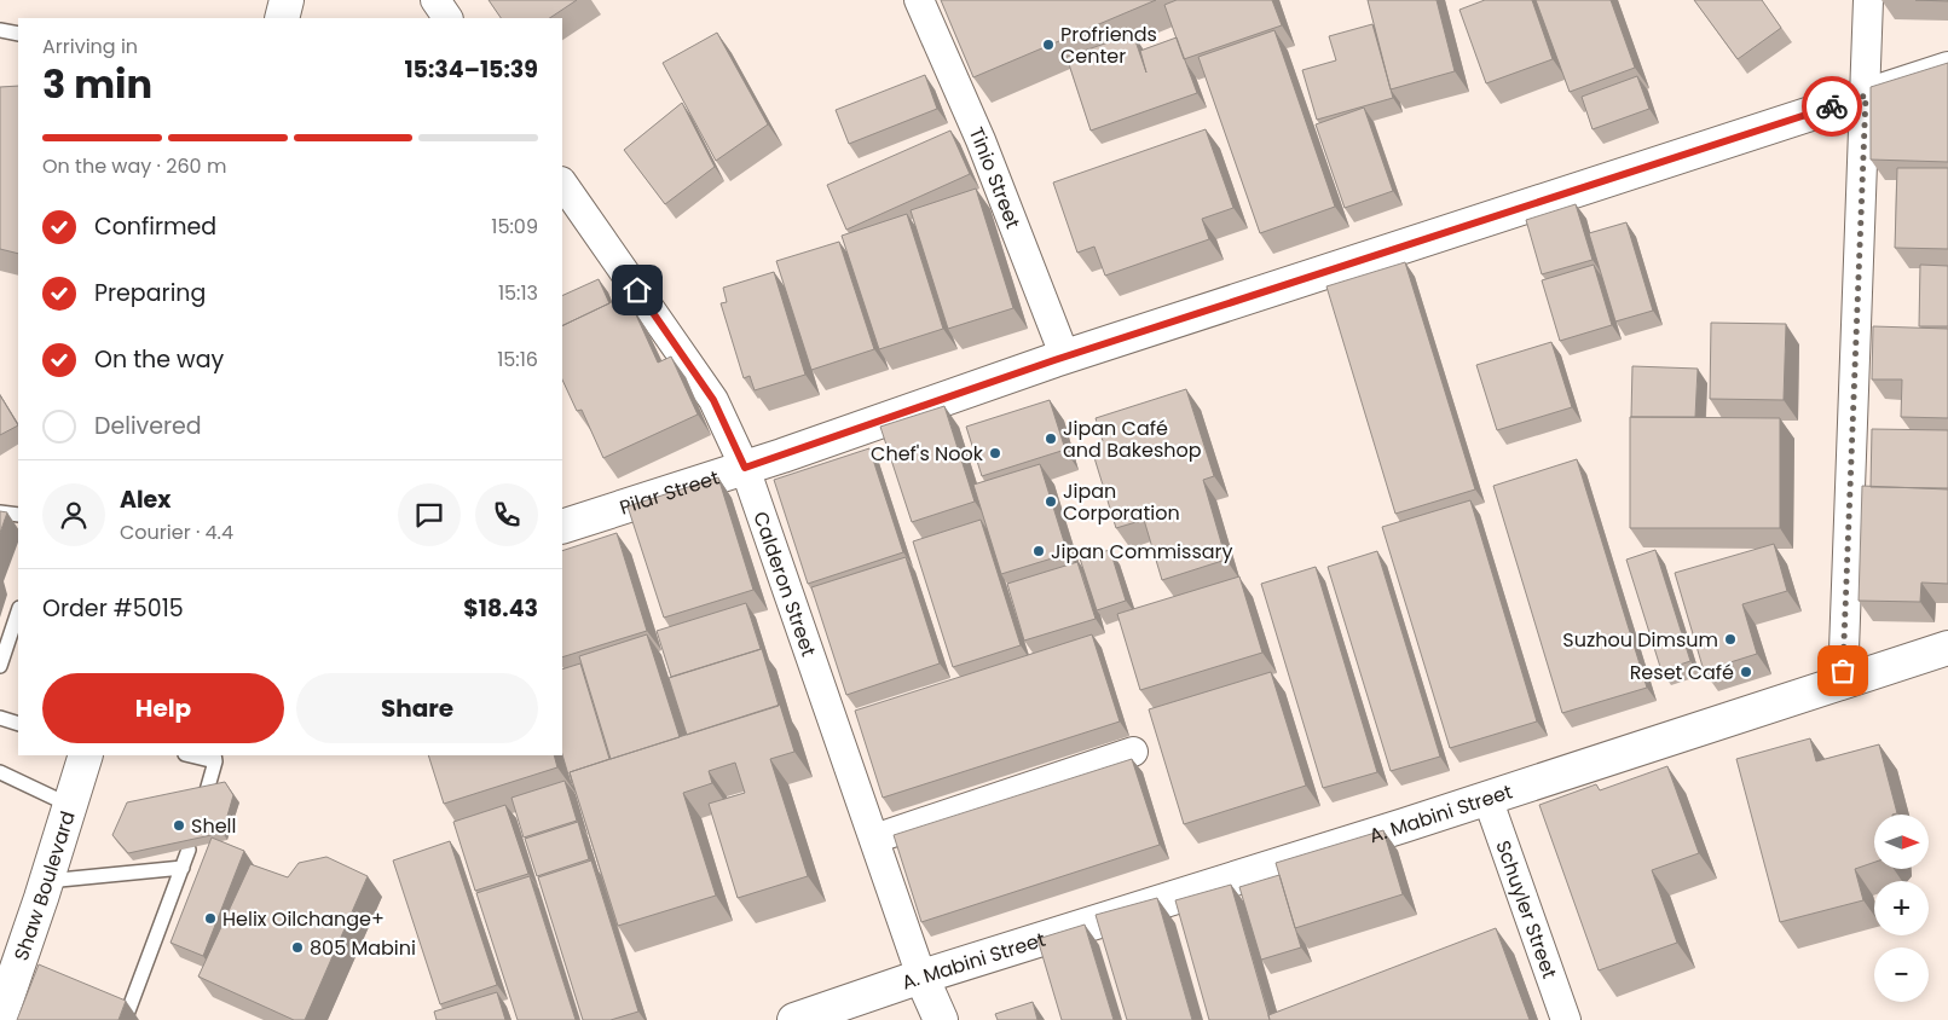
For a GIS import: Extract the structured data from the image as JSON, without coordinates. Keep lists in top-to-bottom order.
{
  "streets": {
    "street": [
      "Tinio Street",
      "Pilar Street",
      "Calderon Street",
      "A. Mabini Street",
      "Shaw Boulevard",
      "Schuyler Street"
    ]
  },
  "crossings": [
    ["Tinio Street", "Pilar Street"],
    ["Pilar Street", "Calderon Street"],
    ["Calderon Street", "A. Mabini Street"],
    ["A. Mabini Street", "Schuyler Street"]
  ],
  "places": [
    "Profriends Center",
    "Jipan Café and Bakeshop",
    "Chef's Nook",
    "Jipan Corporation",
    "Jipan Commissary",
    "Suzhou Dimsum",
    "Reset Café",
    "Shell",
    "Helix Oilchange+",
    "805 Mabini"
  ],
  "north": "right",
  "page": {
    "heading": ["3 min", "Arriving in", "15:34–15:39"],
    "panel": [
      "Alex",
      "Courier · 4.4",
      "Order #5015",
      "$18.43"
    ],
    "bar": "On the way · 260 m",
    "list": [
      ["Confirmed", "15:09"],
      ["Preparing", "15:13"],
      ["On the way", "15:16"],
      "Delivered"
    ],
    "buttons": ["Help", "Share"],
    "map_buttons": ["+", "−"]
  }
}
